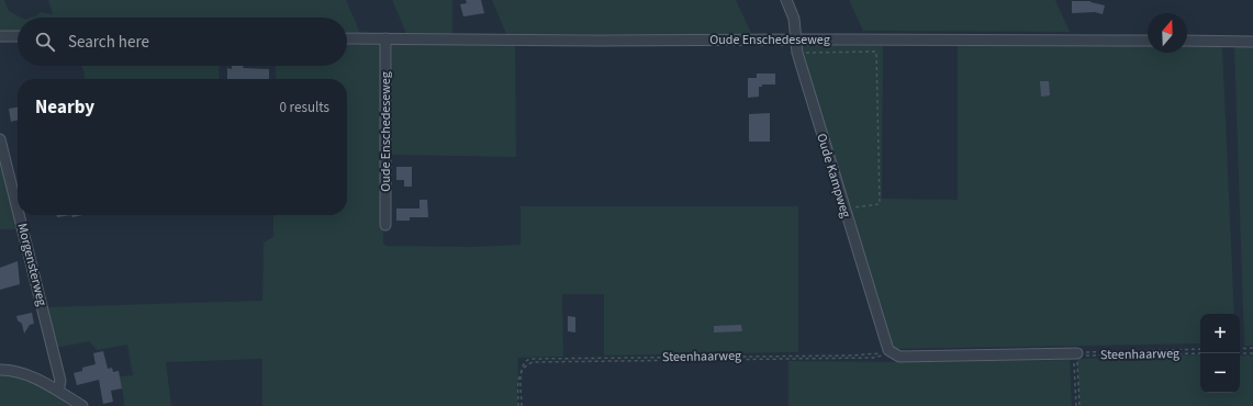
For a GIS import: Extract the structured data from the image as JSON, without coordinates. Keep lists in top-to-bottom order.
{
  "streets": {
    "street": ["Oude Enschedeseweg", "Oude Kampweg", "Morgensterweg"],
    "path": ["Steenhaarweg"]
  },
  "crossings": [
    ["Oude Enschedeseweg", "Oude Kampweg"],
    ["Oude Kampweg", "Steenhaarweg"]
  ],
  "north": "top",
  "page": {
    "search": "Search here",
    "heading": ["Nearby", "0 results"],
    "map_buttons": ["+", "−"]
  }
}
